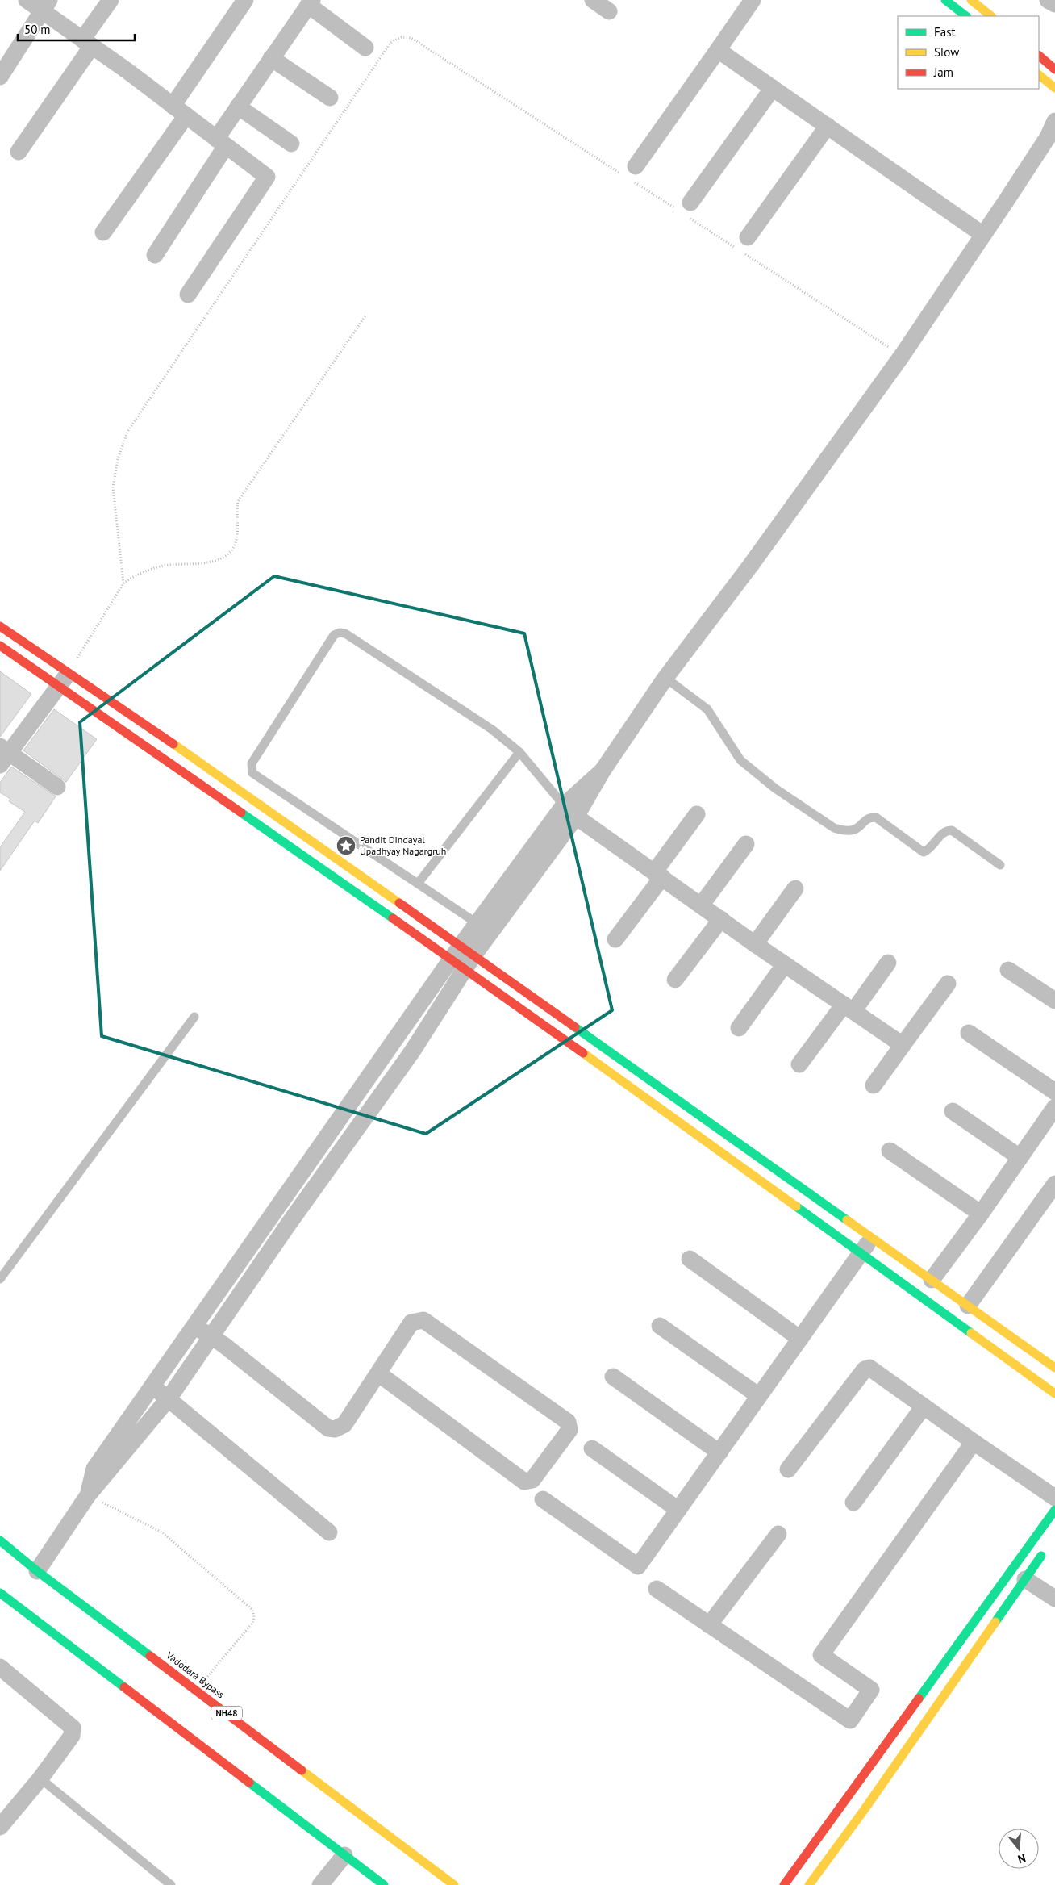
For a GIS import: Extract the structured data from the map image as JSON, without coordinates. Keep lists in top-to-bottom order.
{
  "streets": {
    "main road": ["Vadodara Bypass", "NH48"]
  },
  "places": {
    "place": ["Pandit Dindayal Upadhyay Nagargruh"]
  },
  "legend": ["Fast", "Slow", "Jam"],
  "scale_bar": "50 m",
  "north": "bottom"
}
